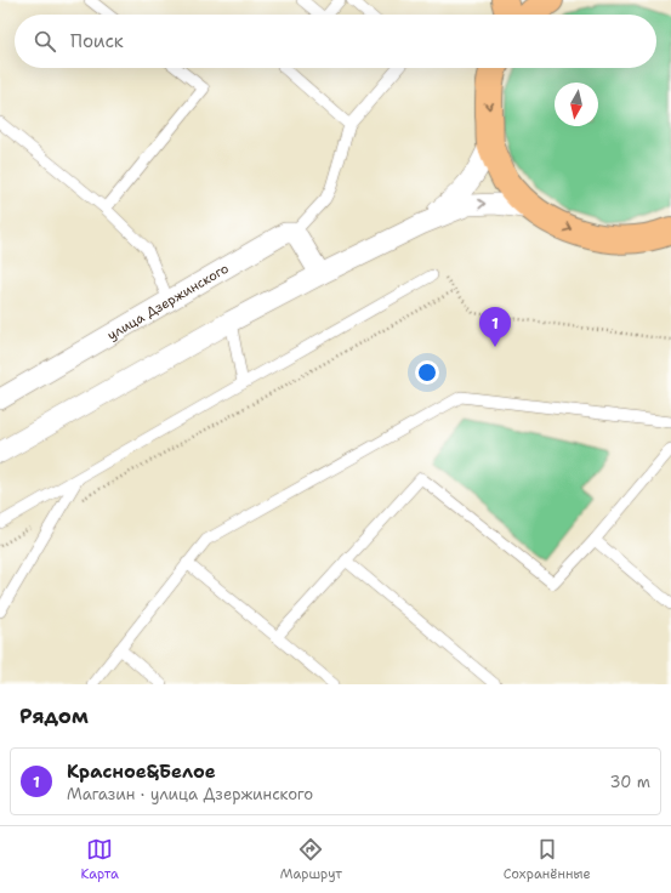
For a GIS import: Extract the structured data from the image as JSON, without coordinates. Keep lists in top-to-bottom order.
{
  "streets": {
    "street": ["улица Дзержинского"]
  },
  "north": "bottom",
  "page": {
    "search": "Поиск",
    "pins": "1",
    "heading": "Рядом",
    "list": [
      {
        "mark": "1",
        "name": "Красное&Белое",
        "note": "Магазин · улица Дзержинского",
        "value": "30 m"
      }
    ],
    "nav": ["Карта", "Маршрут", "Сохранённые"]
  }
}
